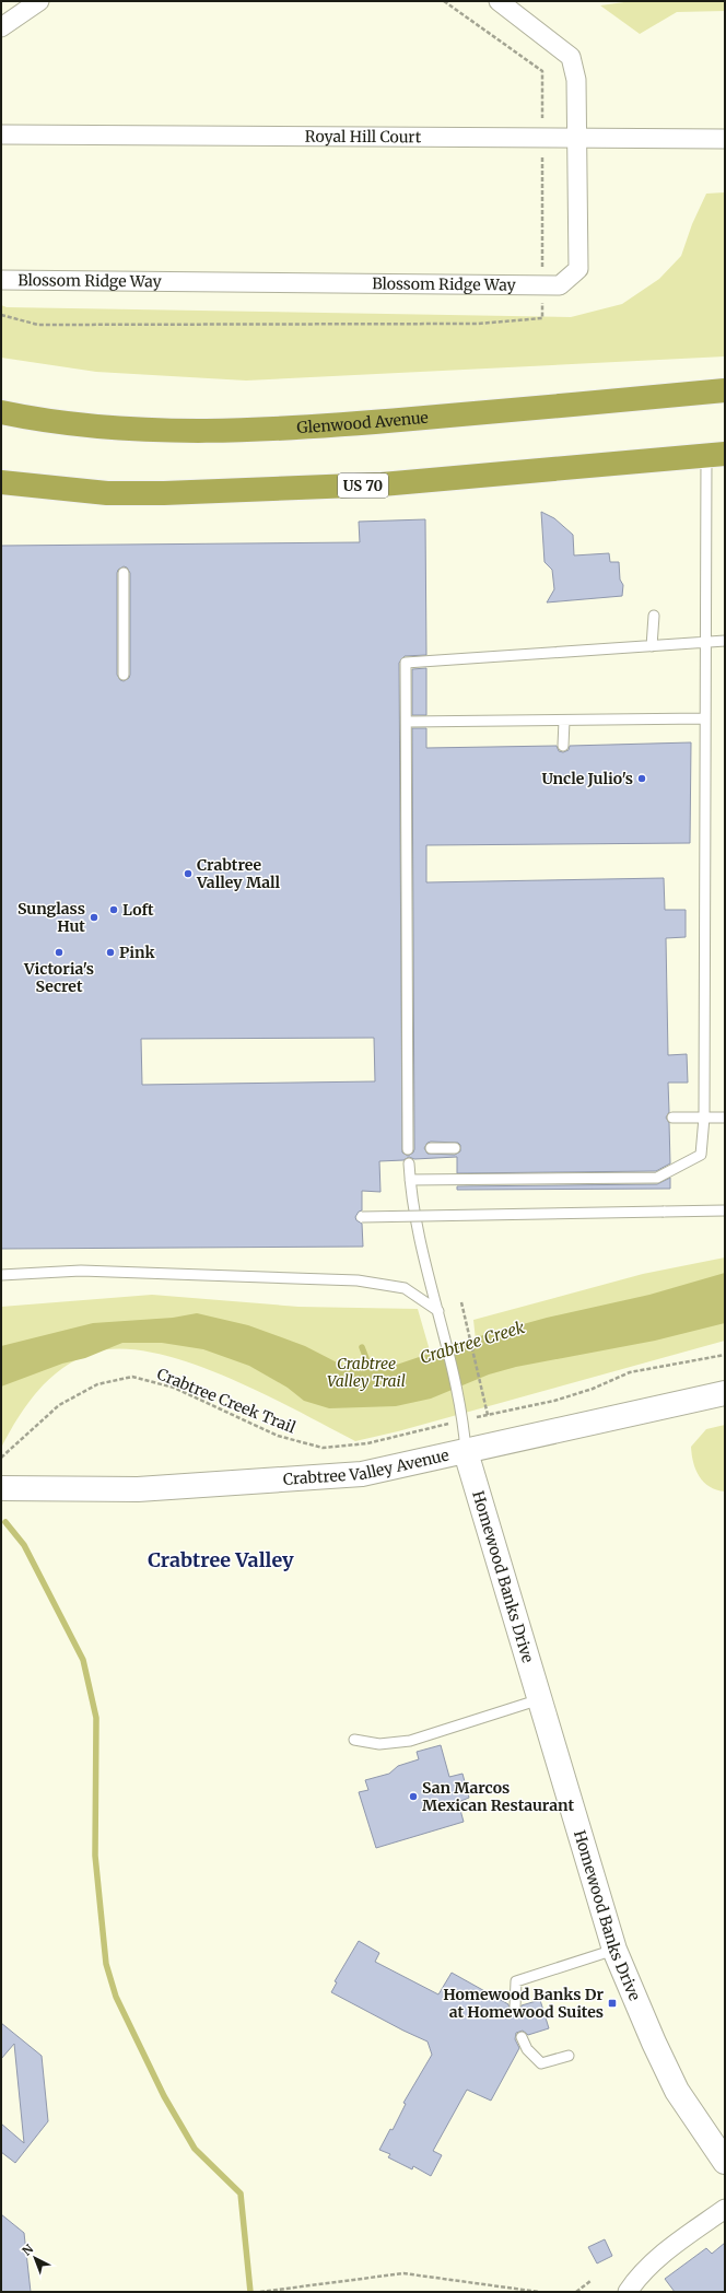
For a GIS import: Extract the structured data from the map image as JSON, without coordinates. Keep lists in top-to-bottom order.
{
  "streets": {
    "highway": ["Glenwood Avenue", "US 70"],
    "street": [
      "Royal Hill Court",
      "Blossom Ridge Way",
      "Crabtree Valley Avenue",
      "Homewood Banks Drive"
    ],
    "path": ["Crabtree Creek Trail"]
  },
  "crossings": [
    ["Royal Hill Court", "Blossom Ridge Way"],
    ["Crabtree Valley Avenue", "Homewood Banks Drive"]
  ],
  "districts": ["Crabtree Valley"],
  "water": ["Crabtree Creek"],
  "parks": ["Crabtree Valley Trail"],
  "places": {
    "other": [
      "Uncle Julio's",
      "Crabtree Valley Mall",
      "Loft",
      "Sunglass Hut",
      "Victoria's Secret",
      "Pink",
      "San Marcos Mexican Restaurant"
    ],
    "transit": ["Homewood Banks Dr at Homewood Suites"]
  },
  "north": "top left"
}
